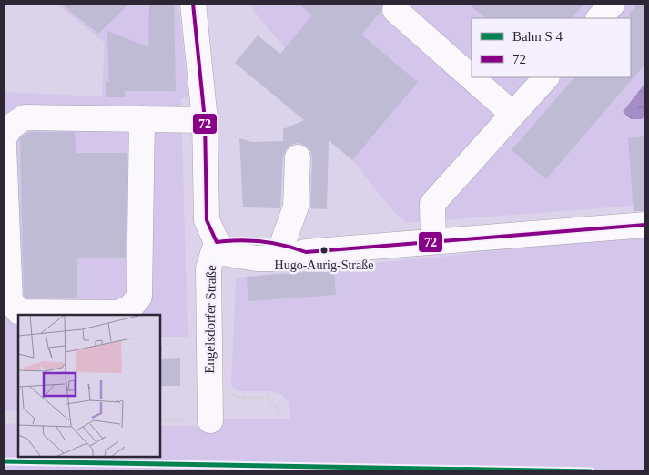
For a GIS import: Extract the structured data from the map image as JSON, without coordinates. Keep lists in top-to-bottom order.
{
  "streets": {
    "street": ["Engelsdorfer Straße"]
  },
  "places": ["Hugo-Aurig-Straße"],
  "lines": ["transit line 72"],
  "legend": ["Bahn S 4", "72"]
}
